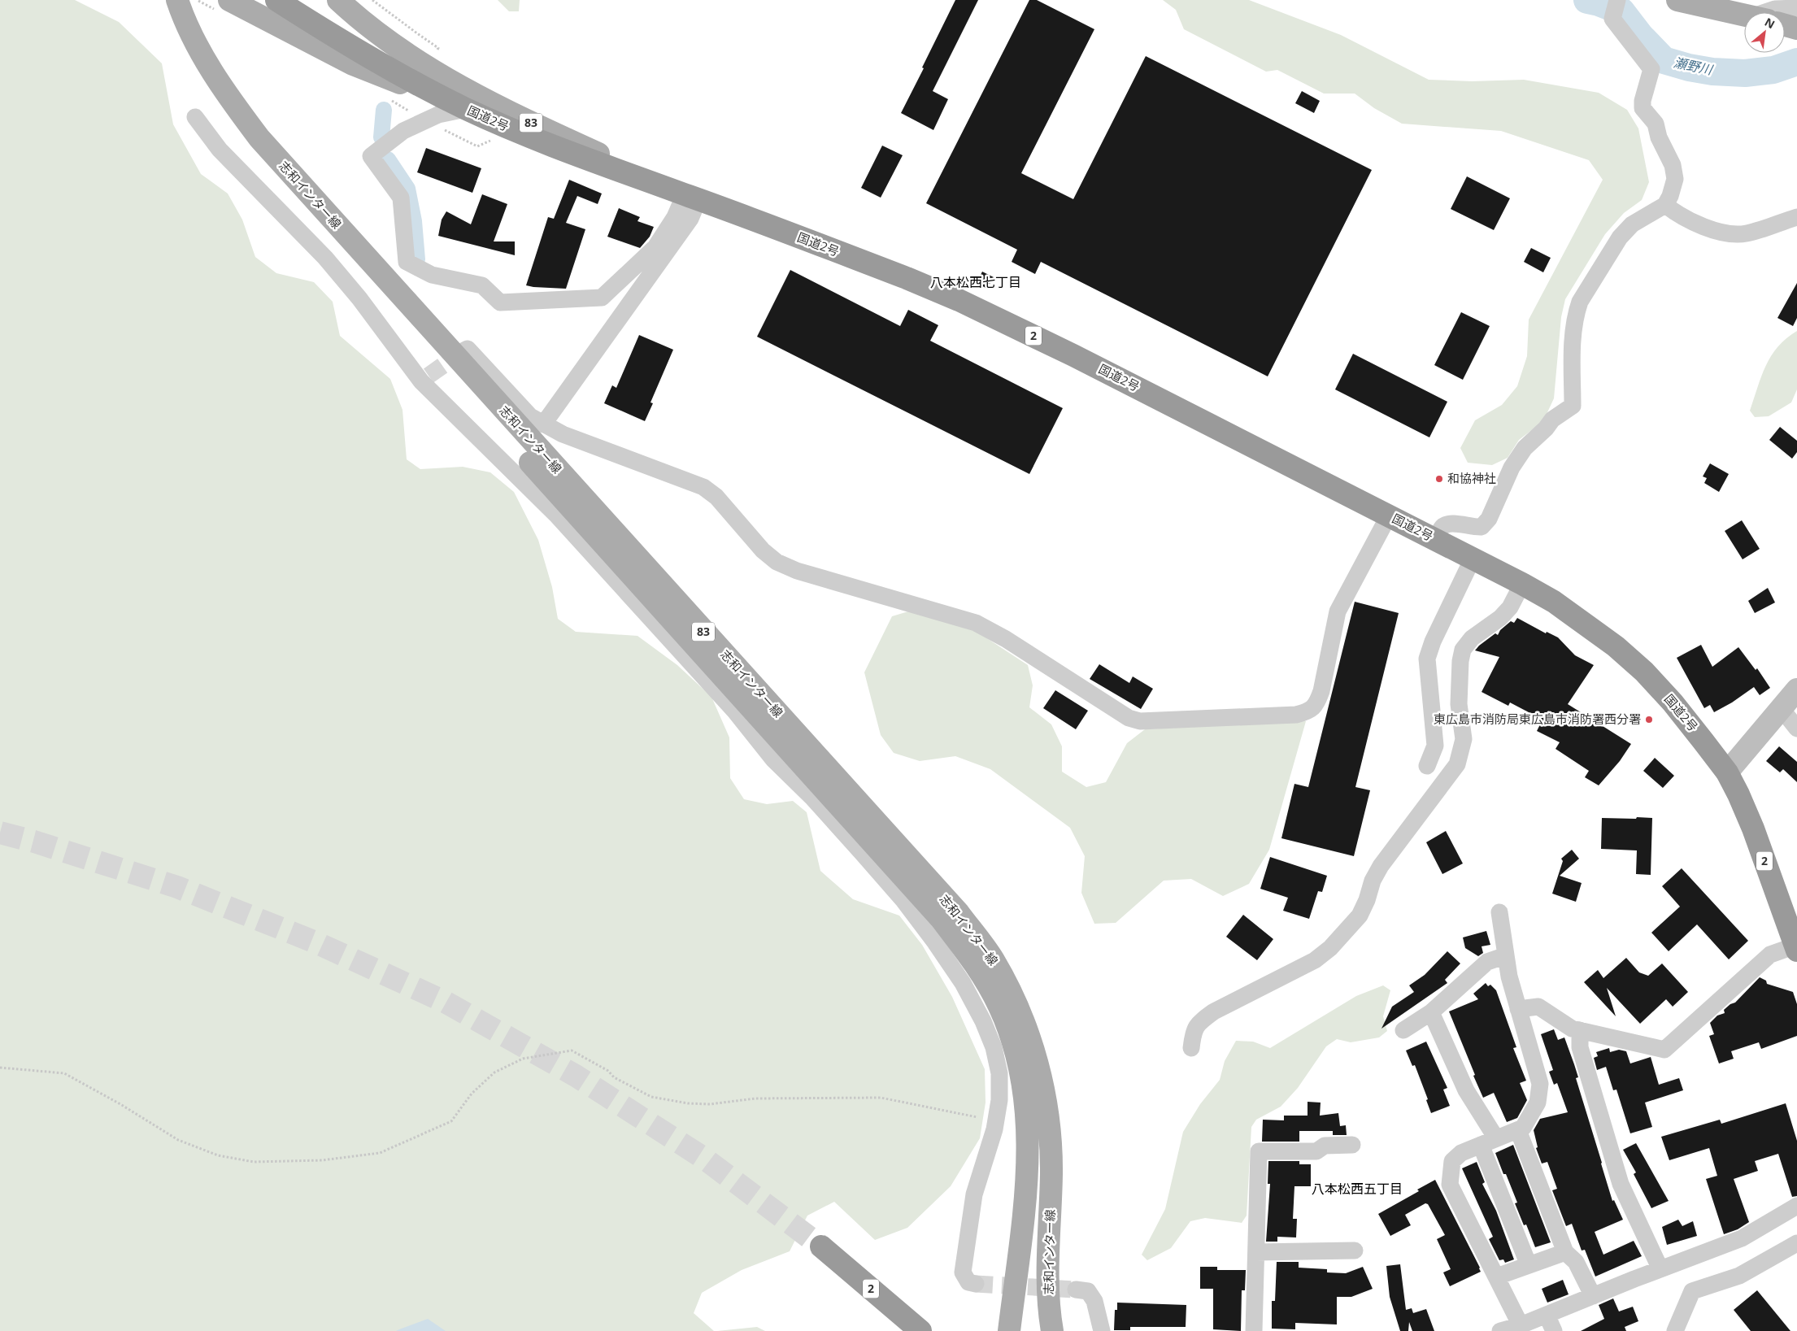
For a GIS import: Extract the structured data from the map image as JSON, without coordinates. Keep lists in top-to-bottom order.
{
  "streets": {
    "highway": ["国道2号", "2"],
    "main road": ["83", "志和インター線"]
  },
  "crossings": [
    ["国道2号", "83"]
  ],
  "districts": ["八本松西七丁目", "八本松西五丁目"],
  "water": ["瀬野川"],
  "places": ["和協神社", "東広島市消防局東広島市消防署西分署"],
  "north": "top right"
}
